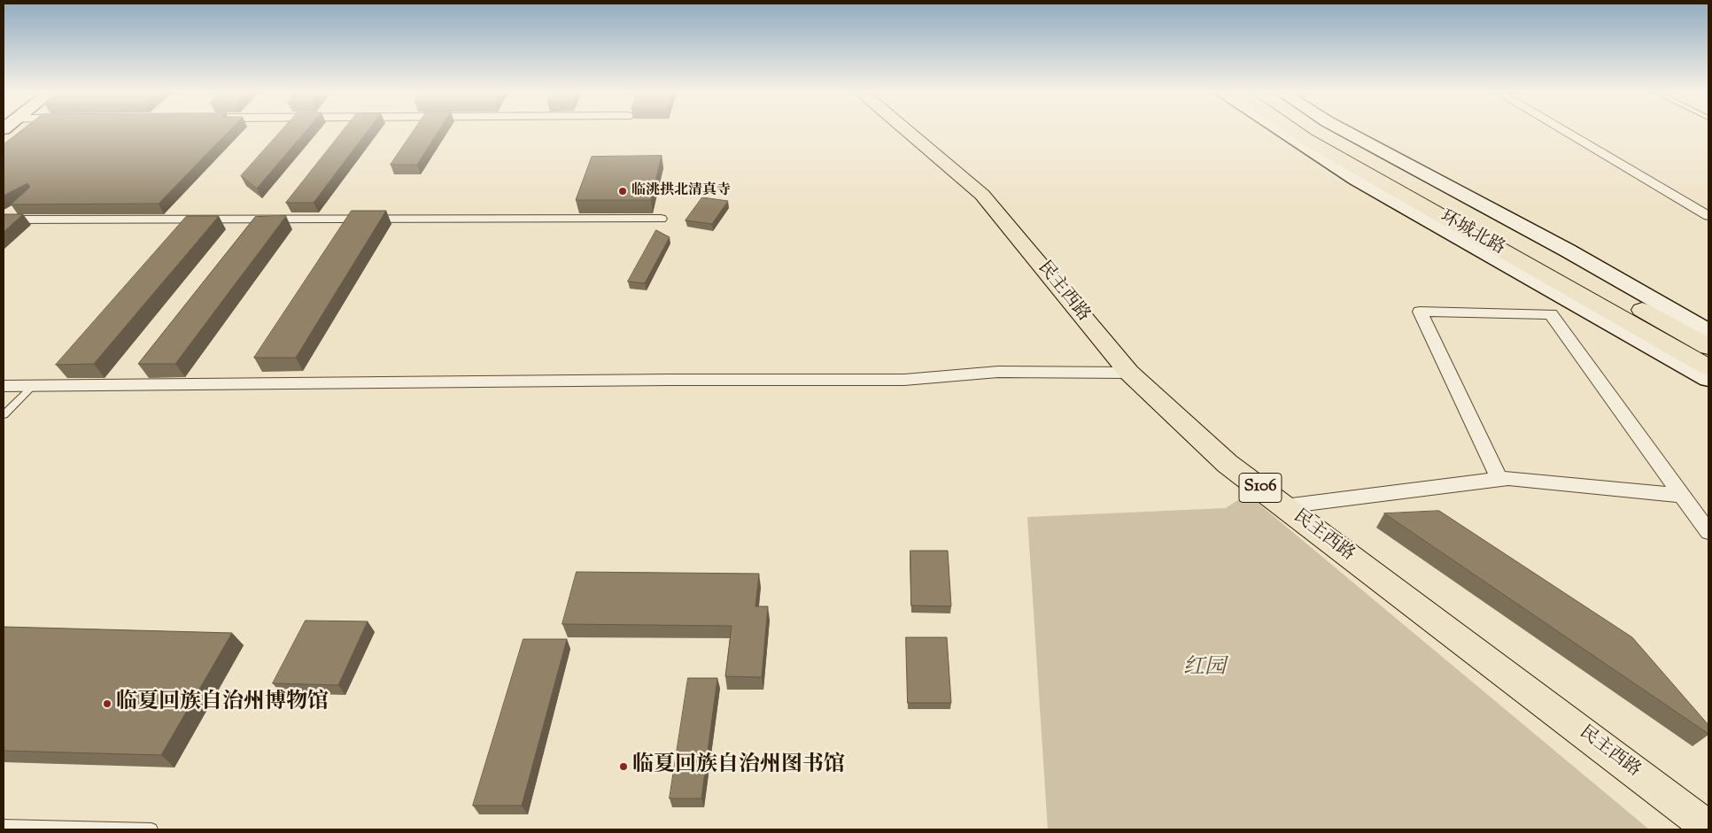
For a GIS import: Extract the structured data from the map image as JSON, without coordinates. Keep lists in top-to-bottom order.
{
  "streets": {
    "main road": ["环城北路", "民主西路", "S106"]
  },
  "parks": ["红园"],
  "places": ["临洮拱北清真寺", "临夏回族自治州博物馆", "临夏回族自治州图书馆"]
}
